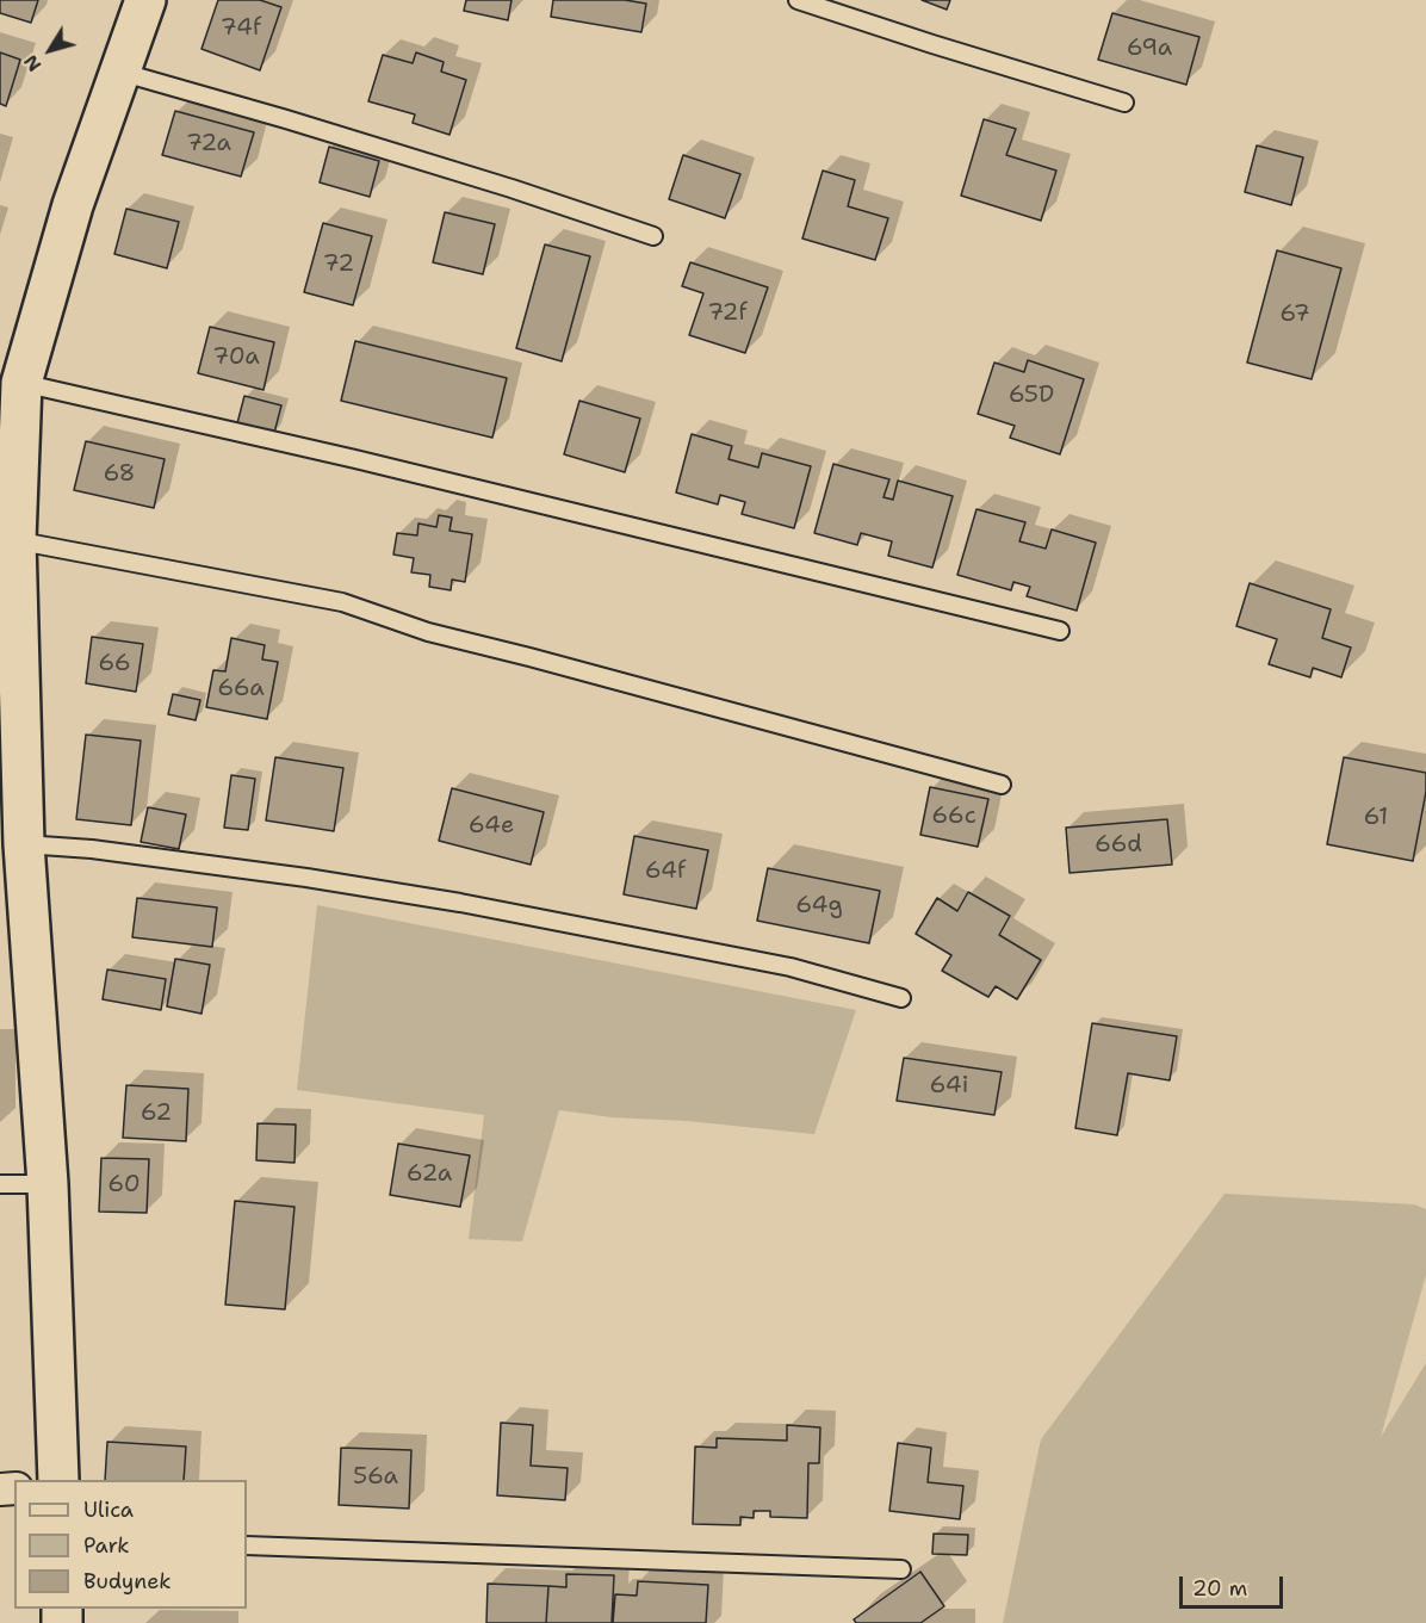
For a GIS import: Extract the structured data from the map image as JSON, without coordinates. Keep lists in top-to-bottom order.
{
  "house_numbers": [
    "74f",
    "69a",
    "72a",
    "72",
    "72f",
    "67",
    "70a",
    "65D",
    "68",
    "66",
    "66a",
    "66c",
    "61",
    "64e",
    "66d",
    "64f",
    "64g",
    "64i",
    "62",
    "62a",
    "60",
    "56a"
  ],
  "legend": ["Ulica", "Park", "Budynek"],
  "scale_bar": "20 m",
  "north": "bottom left"
}
